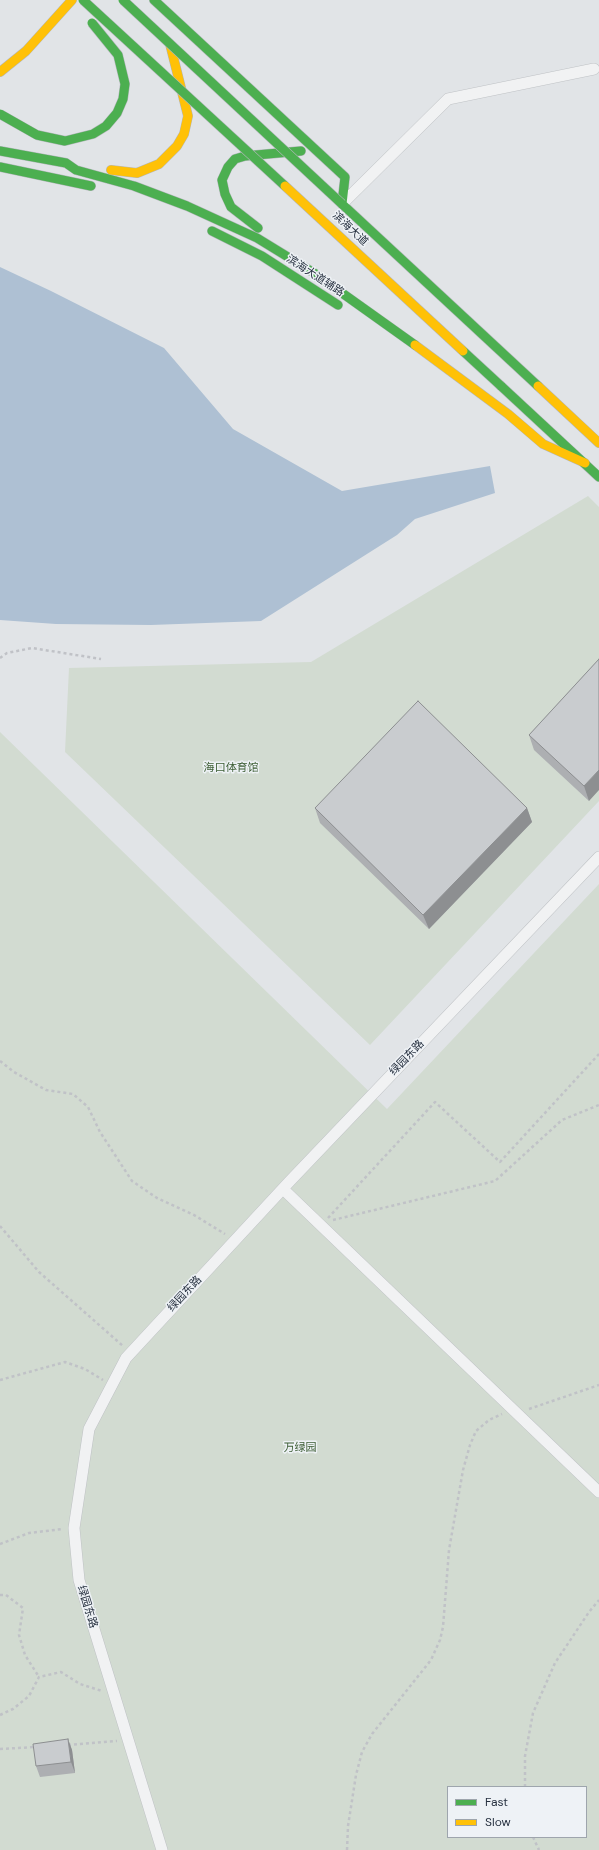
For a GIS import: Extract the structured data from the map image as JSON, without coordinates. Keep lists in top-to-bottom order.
{
  "streets": {
    "highway": ["滨海大道", "滨海大道辅路"],
    "street": ["绿园东路"]
  },
  "parks": ["海口体育馆", "万绿园"],
  "legend": ["Fast", "Slow"]
}
